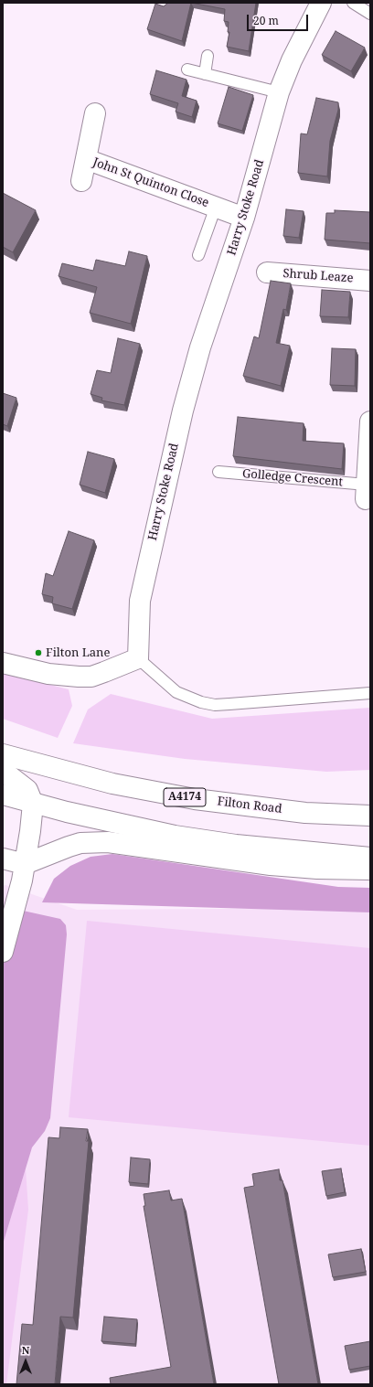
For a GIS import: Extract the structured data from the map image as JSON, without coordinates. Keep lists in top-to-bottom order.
{
  "streets": {
    "street": [
      "John St Quinton Close",
      "Harry Stoke Road",
      "Shrub Leaze",
      "Golledge Crescent",
      "A4174",
      "Filton Road"
    ]
  },
  "crossings": [
    ["John St Quinton Close", "Harry Stoke Road"]
  ],
  "places": ["Filton Lane"],
  "scale_bar": "20 m",
  "north": "top"
}
